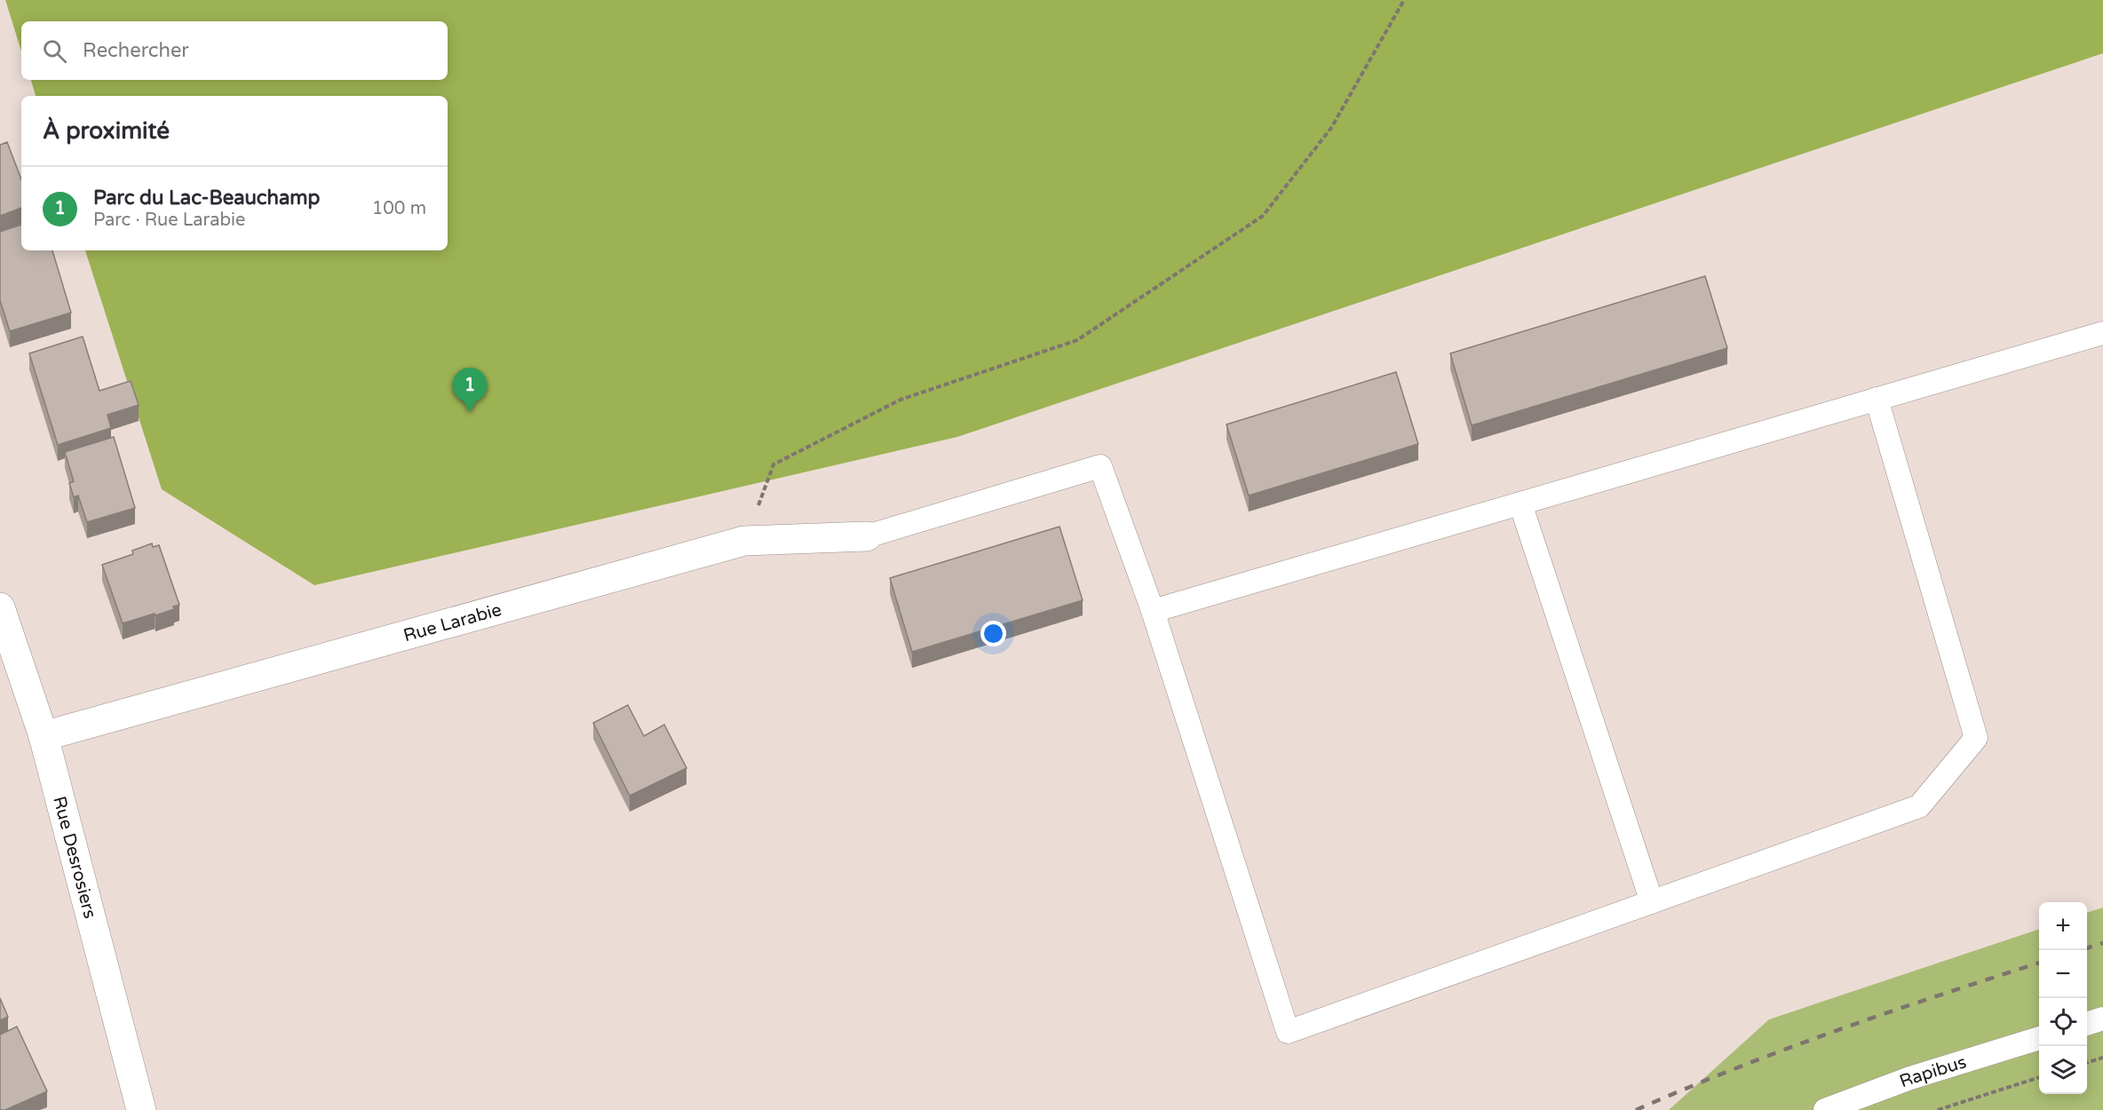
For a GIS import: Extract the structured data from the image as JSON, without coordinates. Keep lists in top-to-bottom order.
{
  "streets": {
    "street": ["Rue Larabie", "Rue Desrosiers"],
    "lane": ["Rapibus"]
  },
  "crossings": [
    ["Rue Larabie", "Rue Desrosiers"]
  ],
  "page": {
    "search": "Rechercher",
    "heading": "À proximité",
    "list": [
      {
        "mark": "1",
        "name": "Parc du Lac-Beauchamp",
        "note": "Parc · Rue Larabie",
        "value": "100 m"
      }
    ],
    "pins": "1",
    "map_buttons": ["+", "−"]
  }
}
